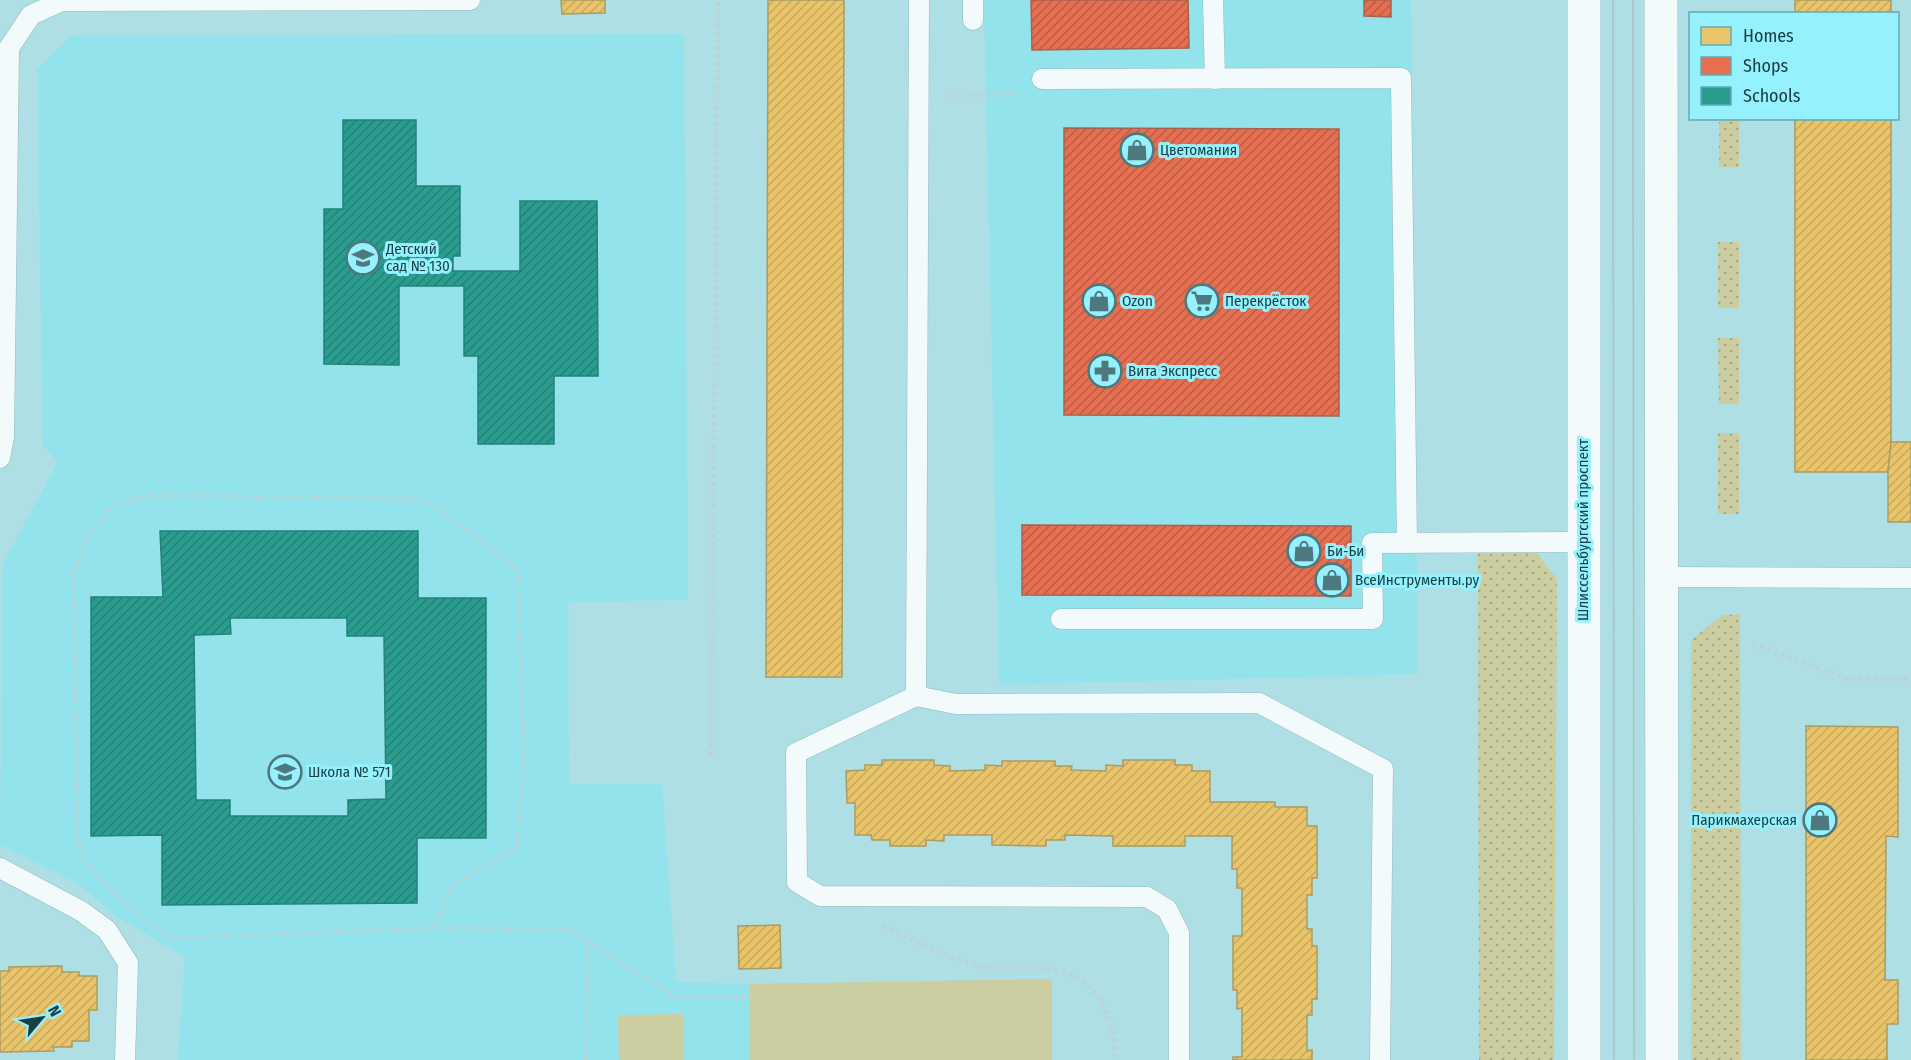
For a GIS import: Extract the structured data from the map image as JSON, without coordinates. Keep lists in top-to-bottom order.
{
  "streets": {
    "main road": ["Шлиссельбургский проспект"]
  },
  "places": {
    "shop": [
      "Цветомания",
      "Ozon",
      "Би-Би",
      "ВсеИнструменты.ру",
      "Парикмахерская"
    ],
    "school or university": ["Детский сад № 130", "Школа № 571"],
    "supermarket": ["Перекрёсток"],
    "pharmacy": ["Вита Экспресс"]
  },
  "legend": ["Homes", "Shops", "Schools"],
  "north": "top right"
}
